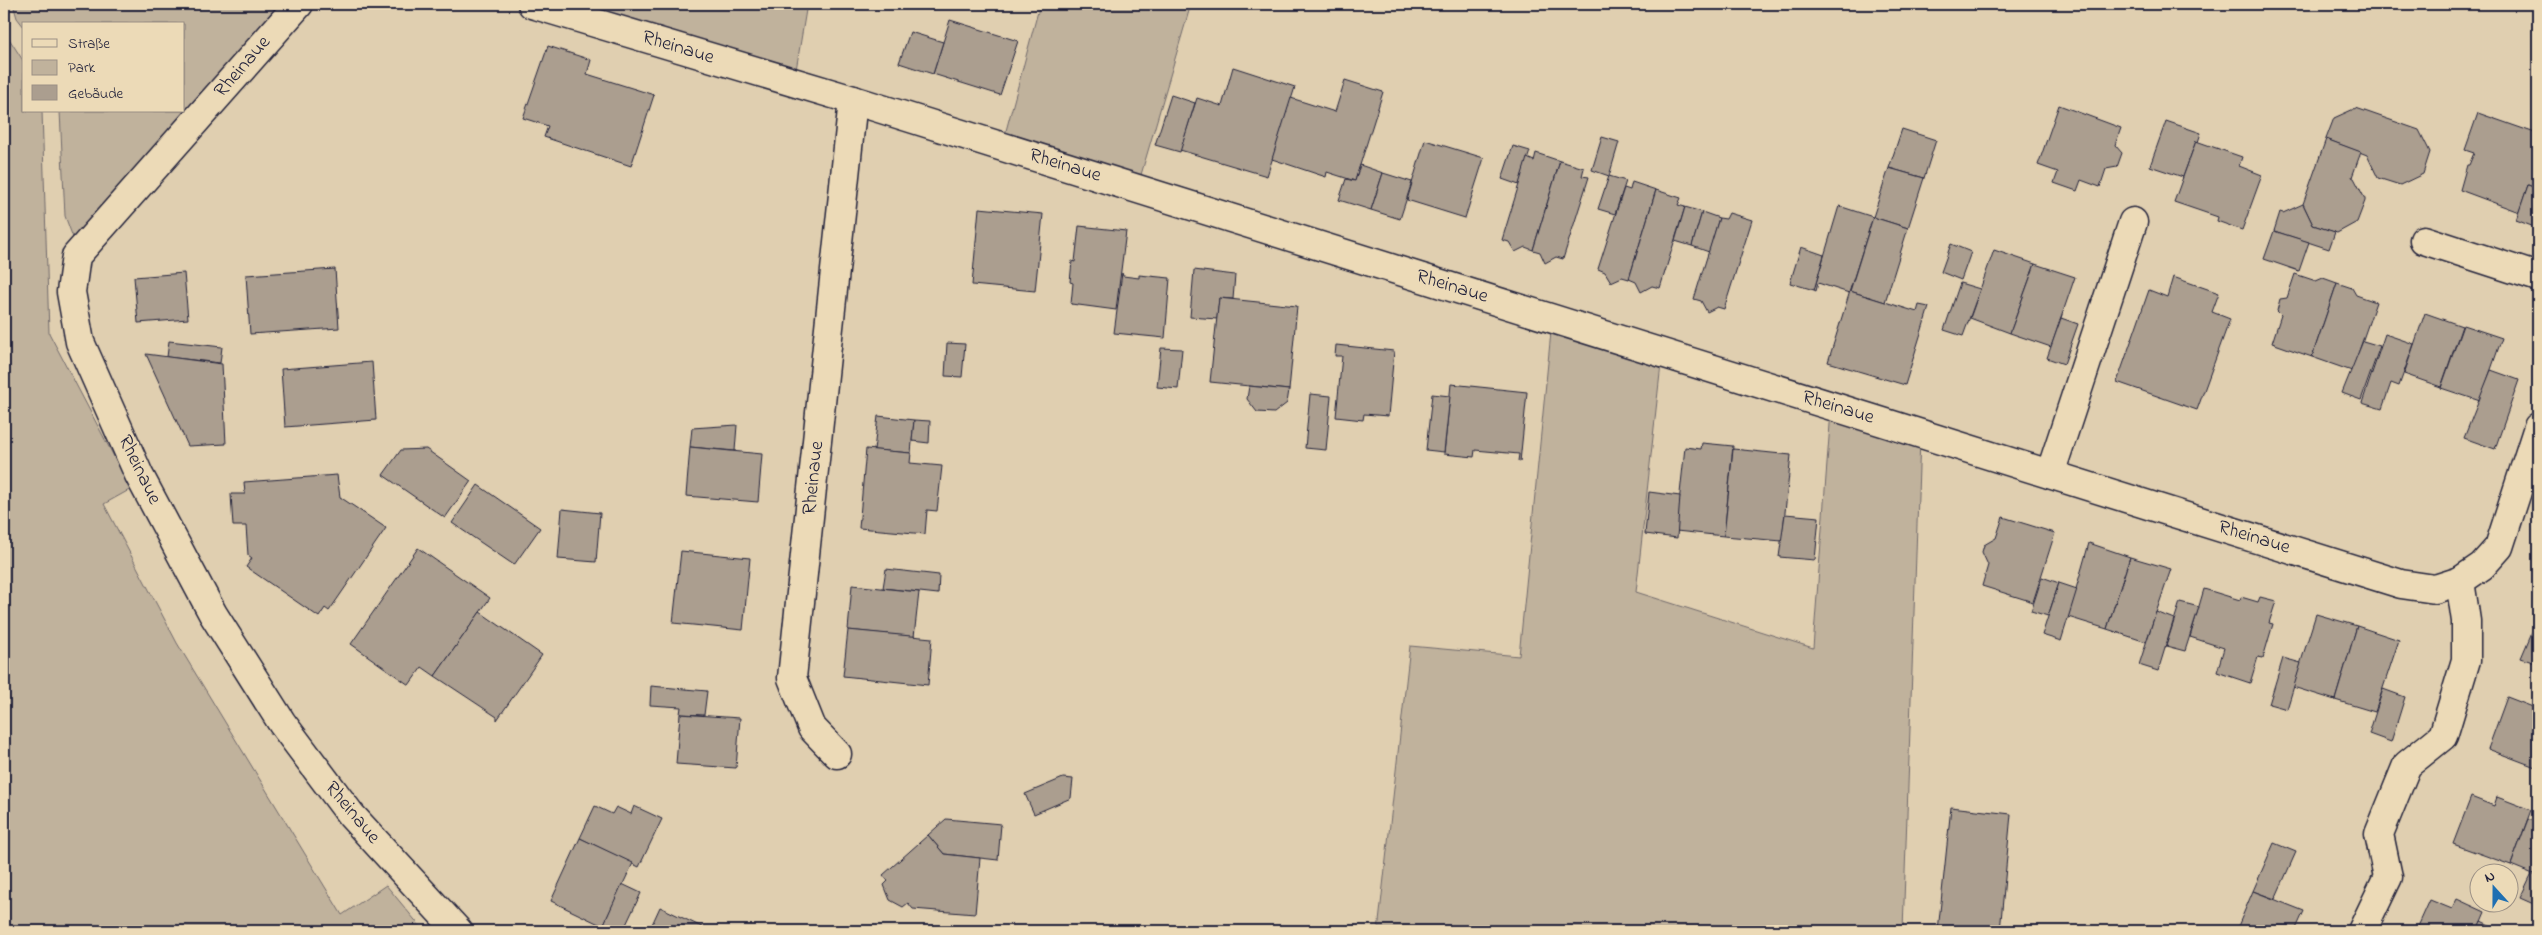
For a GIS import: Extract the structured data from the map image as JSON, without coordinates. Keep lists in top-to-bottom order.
{
  "streets": {
    "street": ["Rheinaue"]
  },
  "legend": ["Straße", "Park", "Gebäude"],
  "north": "top"
}
